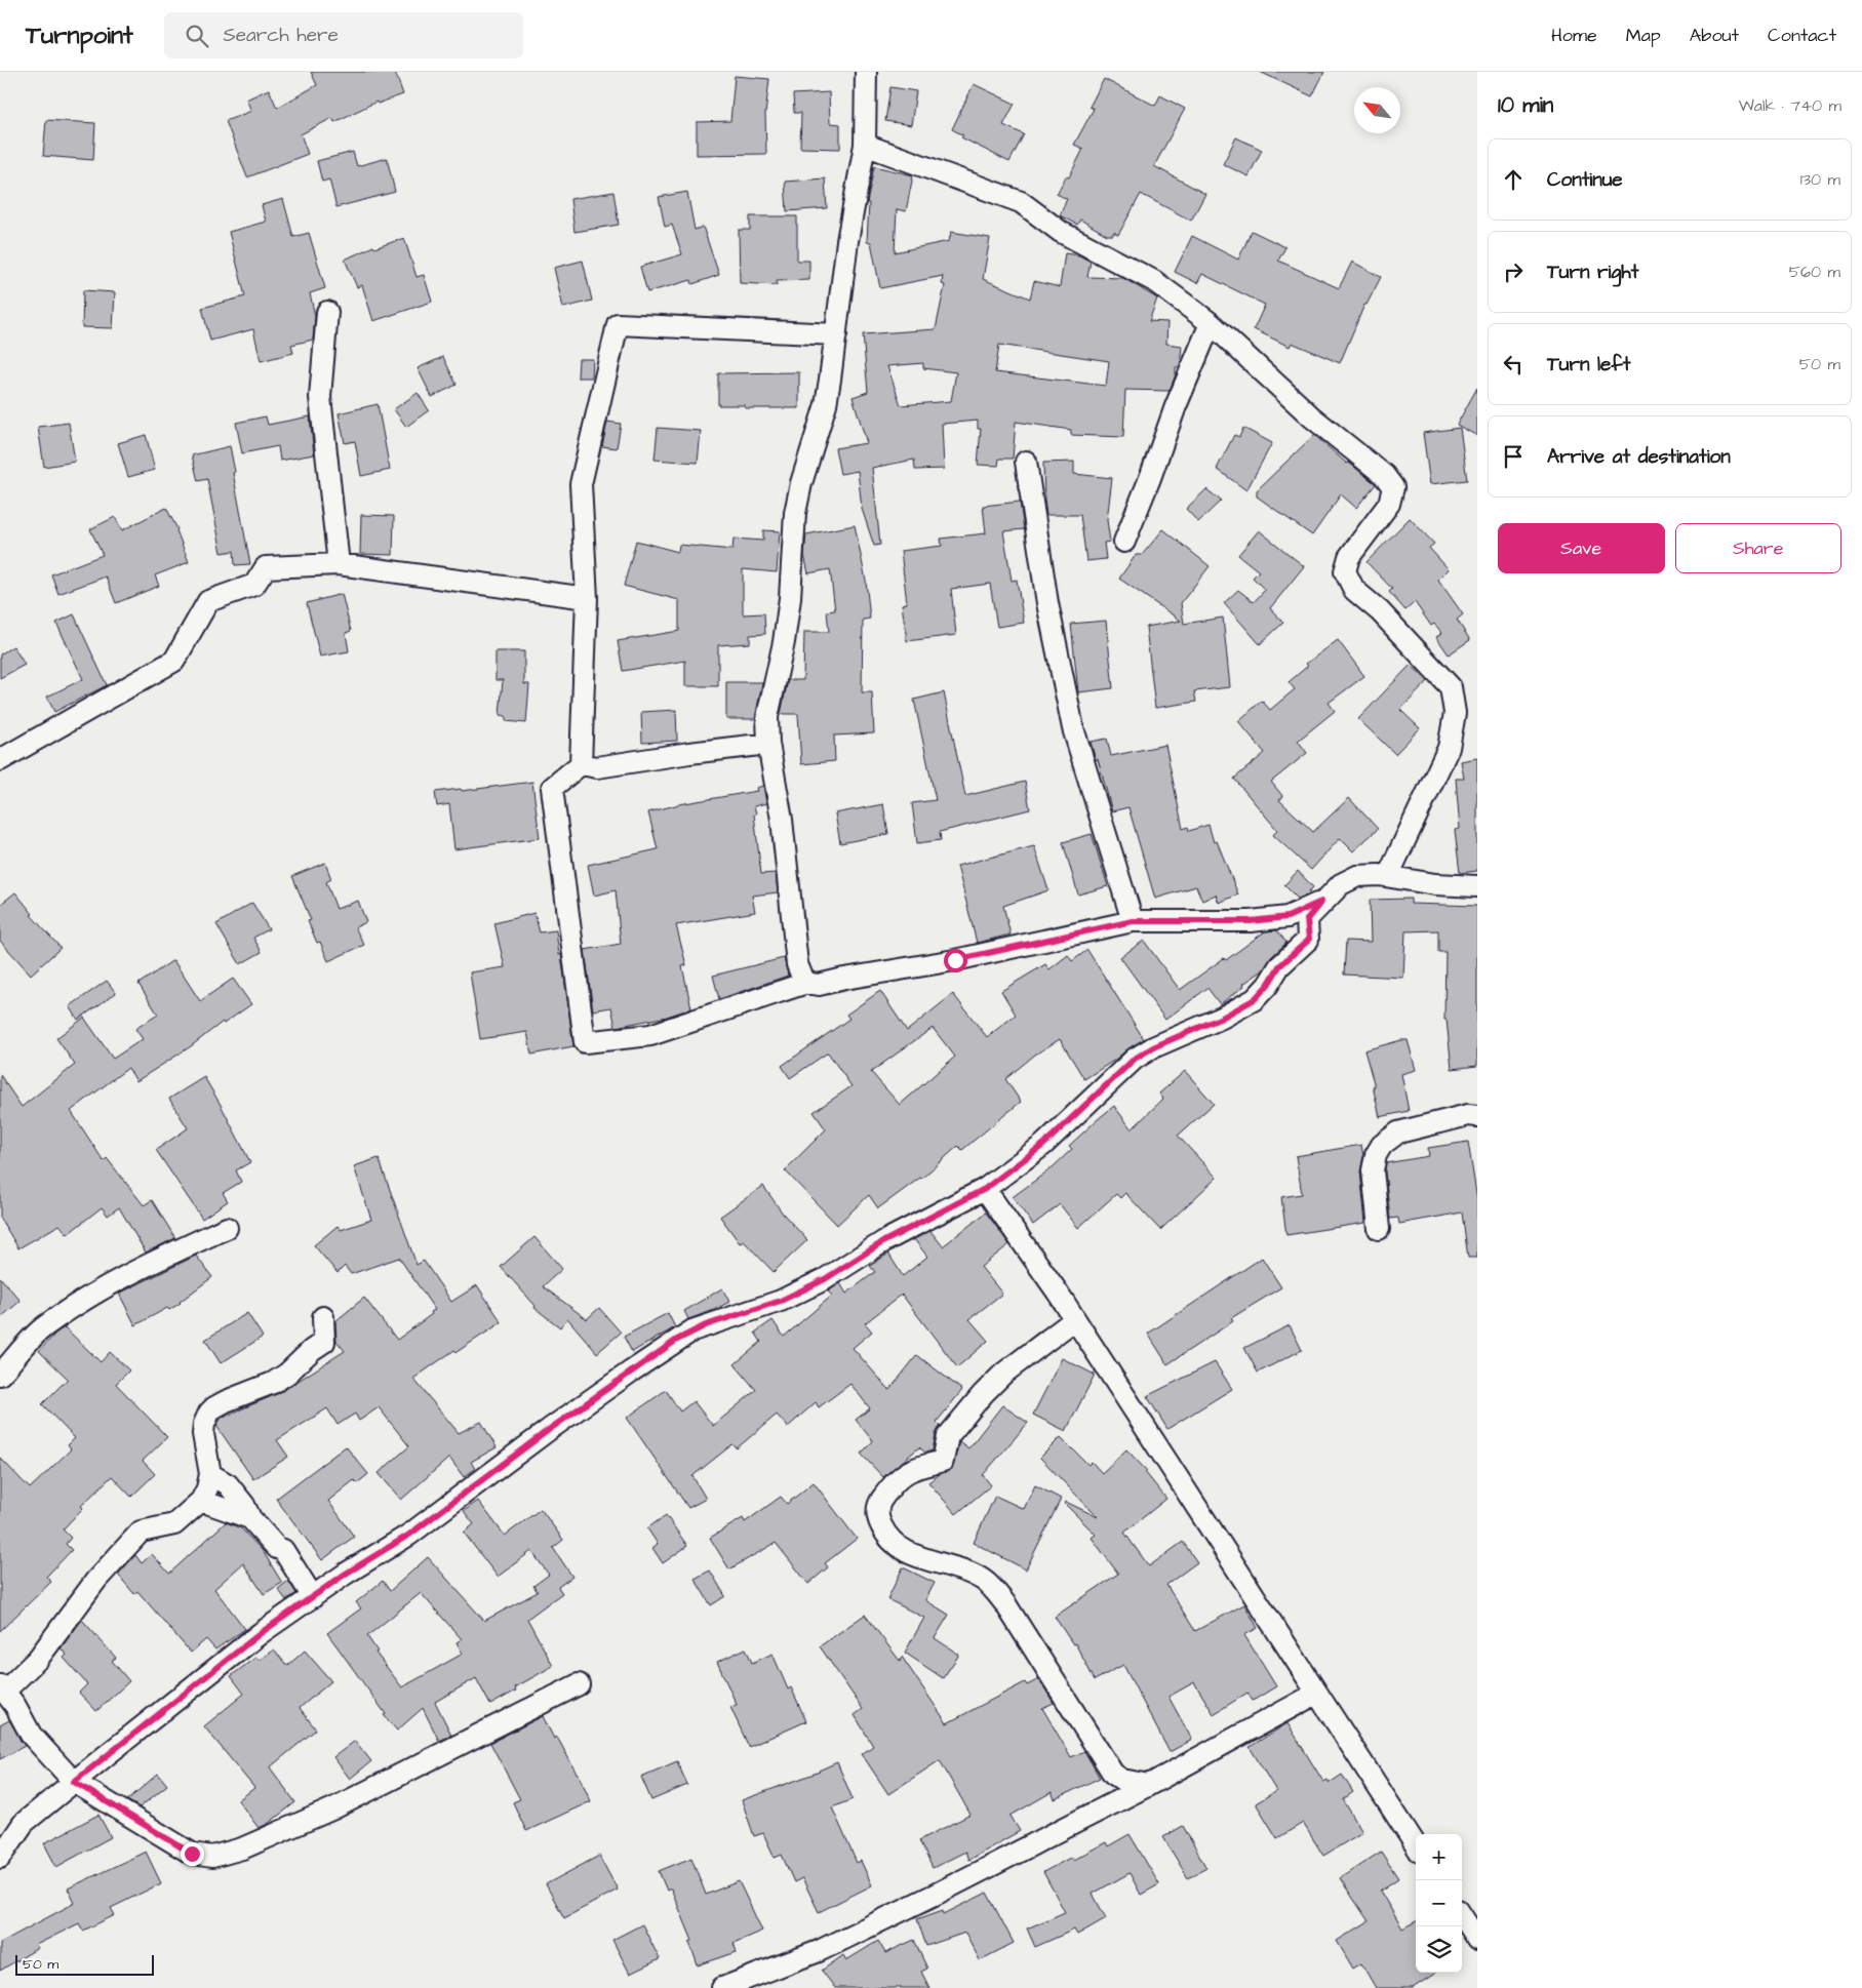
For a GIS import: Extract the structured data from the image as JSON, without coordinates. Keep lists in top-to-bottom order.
{
  "scale_bar": "50 m",
  "north": "top left",
  "page": {
    "header": "Turnpoint",
    "search": "Search here",
    "nav": [
      "Home",
      "Map",
      "About",
      "Contact"
    ],
    "heading": ["10 min", "Walk · 740 m"],
    "list": [
      ["Continue", "130 m"],
      ["Turn right", "560 m"],
      ["Turn left", "50 m"],
      "Arrive at destination"
    ],
    "buttons": ["Save", "Share"],
    "map_buttons": ["+", "−"],
    "scale": "50 m"
  }
}
